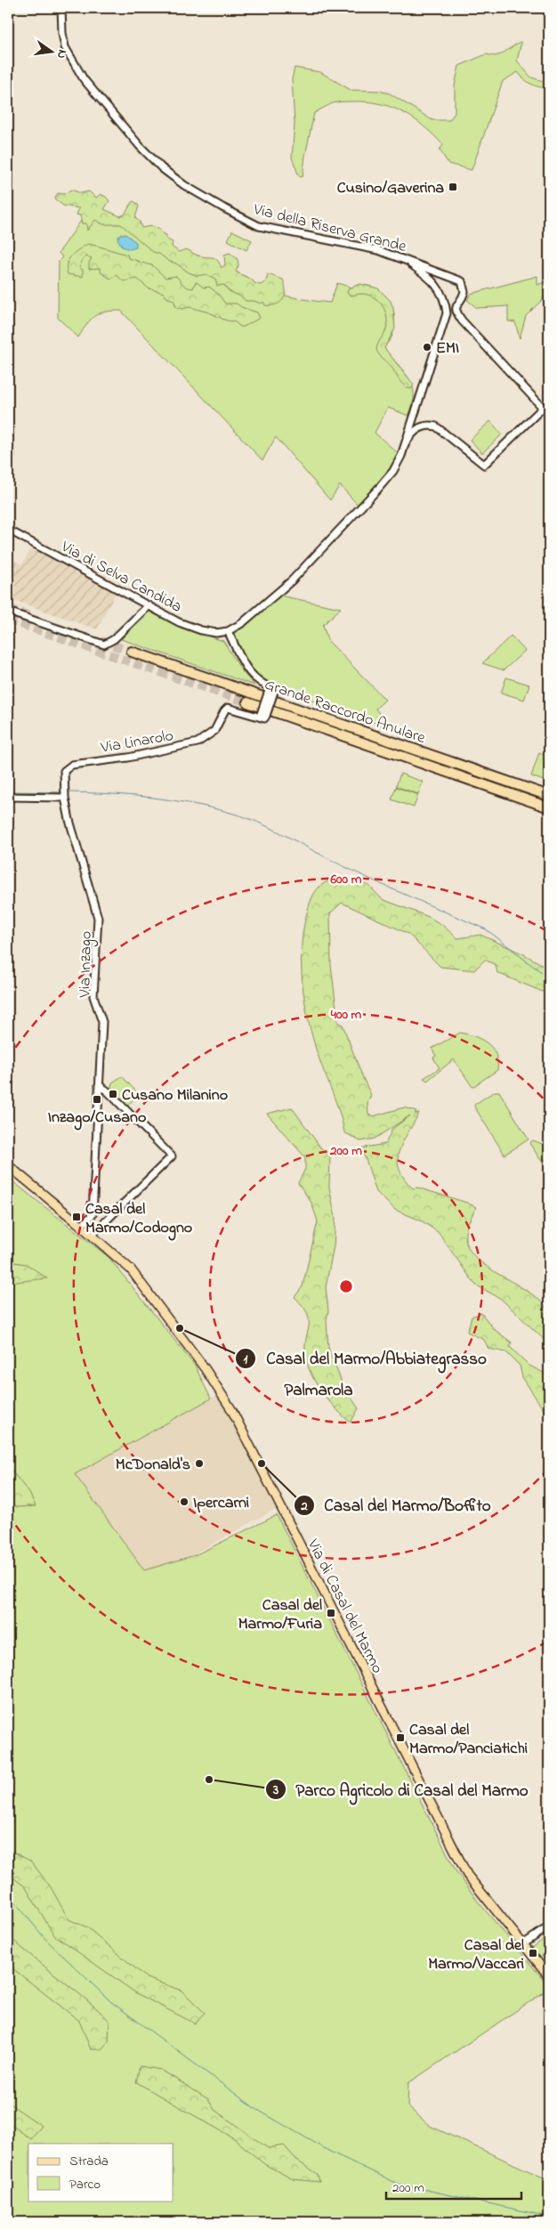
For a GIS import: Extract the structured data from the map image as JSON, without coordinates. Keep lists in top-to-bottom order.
{
  "streets": {
    "highway": ["Grande Raccordo Anulare"],
    "main road": ["Via di Casal del Marmo"],
    "street": [
      "Via della Riserva Grande",
      "Via di Selva Candida",
      "Via Linarolo",
      "Via Inzago"
    ]
  },
  "crossings": [
    ["Via di Selva Candida", "Via Linarolo"],
    ["Via Linarolo", "Via Inzago"],
    ["Via Inzago", "Via di Casal del Marmo"]
  ],
  "districts": ["Palmarola"],
  "places": {
    "transit": [
      "Cusino/Gaverina",
      "Cusano Milanino",
      "Inzago/Cusano",
      "Casal del Marmo/Codogno",
      "Casal del Marmo/Furia",
      "Casal del Marmo/Panciatichi",
      "Casal del Marmo/Vaccari"
    ],
    "other": [
      "EMI",
      "Casal del Marmo/Abbiategrasso",
      "McDonald's",
      "Casal del Marmo/Boffito",
      "Ipercarni",
      "Parco Agricolo di Casal del Marmo"
    ]
  },
  "legend": ["Strada", "Parco"],
  "scale_bar": "200 m",
  "north": "right",
  "rings": ["600 m", "400 m", "200 m"]
}
